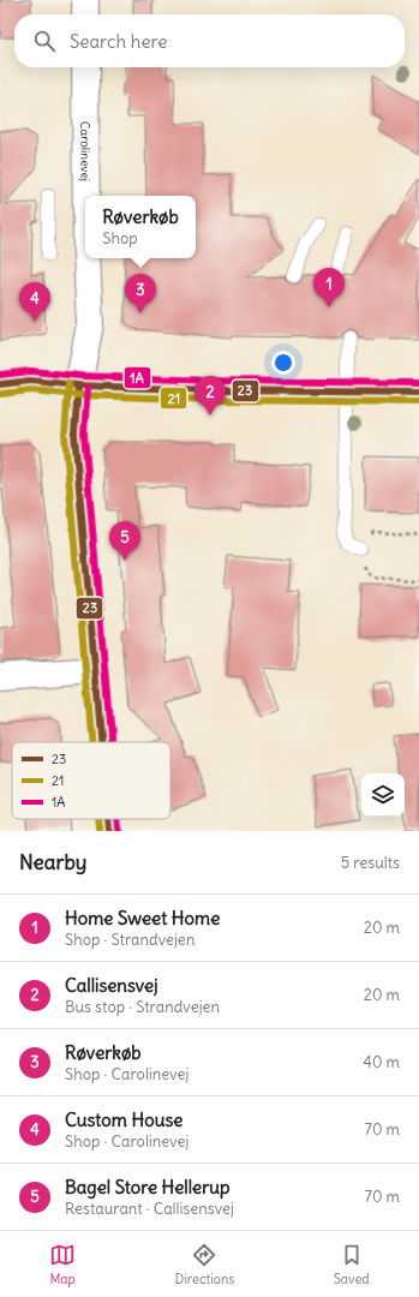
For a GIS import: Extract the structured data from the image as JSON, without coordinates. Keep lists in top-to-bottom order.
{
  "streets": {
    "street": ["Carolinevej"]
  },
  "lines": ["transit line 1A", "transit line 23", "transit line 21"],
  "legend": ["23", "21", "1A"],
  "page": {
    "search": "Search here",
    "popup": ["Røverkøb", "Shop"],
    "pins": [
      "1",
      "3",
      "4",
      "2",
      "5"
    ],
    "heading": ["Nearby", "5 results"],
    "list": [
      {
        "mark": "1",
        "name": "Home Sweet Home",
        "note": "Shop · Strandvejen",
        "value": "20 m"
      },
      {
        "mark": "2",
        "name": "Callisensvej",
        "note": "Bus stop · Strandvejen",
        "value": "20 m"
      },
      {
        "mark": "3",
        "name": "Røverkøb",
        "note": "Shop · Carolinevej",
        "value": "40 m"
      },
      {
        "mark": "4",
        "name": "Custom House",
        "note": "Shop · Carolinevej",
        "value": "70 m"
      },
      {
        "mark": "5",
        "name": "Bagel Store Hellerup",
        "note": "Restaurant · Callisensvej",
        "value": "70 m"
      }
    ],
    "nav": ["Map", "Directions", "Saved"]
  }
}
